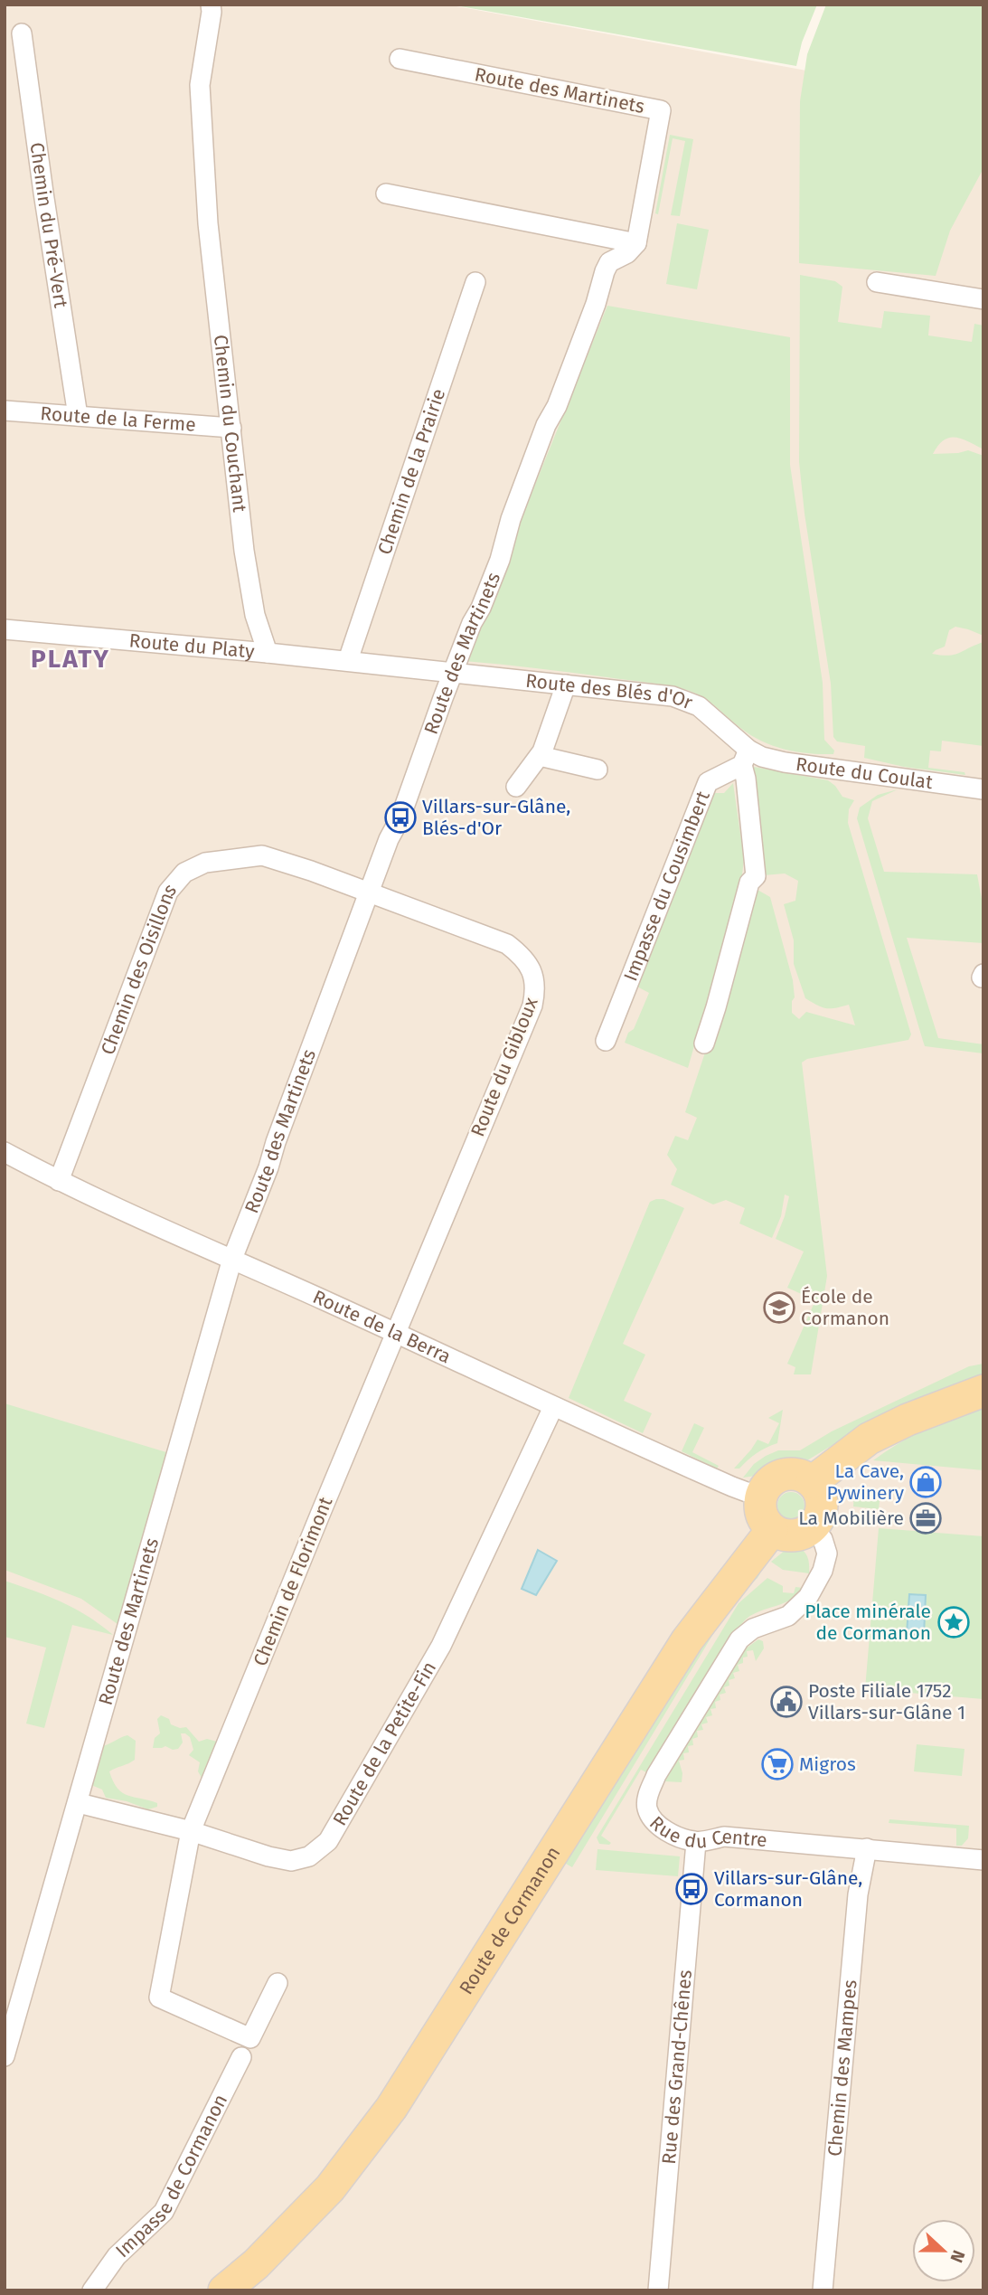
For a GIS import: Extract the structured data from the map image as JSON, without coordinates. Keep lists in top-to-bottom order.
{
  "streets": {
    "main road": ["Route de Cormanon"],
    "street": [
      "Route des Martinets",
      "Chemin du Pré-Vert",
      "Route de la Ferme",
      "Chemin du Couchant",
      "Chemin de la Prairie",
      "Route du Platy",
      "Route des Blés d'Or",
      "Route du Coulat",
      "Impasse du Cousimbert",
      "Chemin des Oisillons",
      "Route du Gibloux",
      "Route de la Berra",
      "Chemin de Florimont",
      "Route de la Petite-Fin",
      "Rue du Centre",
      "Rue des Grand-Chênes",
      "Chemin des Mampes",
      "Impasse de Cormanon"
    ]
  },
  "crossings": [
    ["Route des Martinets", "Route des Blés d'Or"],
    ["Route des Martinets", "Chemin des Oisillons"],
    ["Route des Martinets", "Route du Gibloux"],
    ["Route des Martinets", "Route de la Berra"],
    ["Route des Martinets", "Route de la Petite-Fin"],
    ["Chemin du Pré-Vert", "Route de la Ferme"],
    ["Route de la Ferme", "Chemin du Couchant"],
    ["Chemin du Couchant", "Route du Platy"],
    ["Route des Blés d'Or", "Route du Coulat"],
    ["Route des Blés d'Or", "Impasse du Cousimbert"],
    ["Route du Coulat", "Impasse du Cousimbert"],
    ["Chemin des Oisillons", "Route du Gibloux"],
    ["Chemin des Oisillons", "Route de la Berra"],
    ["Route du Gibloux", "Route de la Berra"],
    ["Route du Gibloux", "Chemin de Florimont"],
    ["Route de la Berra", "Chemin de Florimont"],
    ["Route de la Berra", "Route de la Petite-Fin"],
    ["Route de la Berra", "Rue du Centre"],
    ["Route de la Berra", "Route de Cormanon"],
    ["Chemin de Florimont", "Route de la Petite-Fin"],
    ["Rue du Centre", "Route de Cormanon"],
    ["Rue du Centre", "Rue des Grand-Chênes"],
    ["Rue du Centre", "Chemin des Mampes"]
  ],
  "districts": ["PLATY"],
  "places": {
    "bus stop": ["Villars-sur-Glâne, Blés-d'Or", "Villars-sur-Glâne, Cormanon"],
    "school or university": ["École de Cormanon"],
    "shop": ["La Cave, Pywinery"],
    "office": ["La Mobilière"],
    "place": ["Place minérale de Cormanon"],
    "public building": ["Poste Filiale 1752 Villars-sur-Glâne 1"],
    "supermarket": ["Migros"]
  },
  "north": "right"
}
